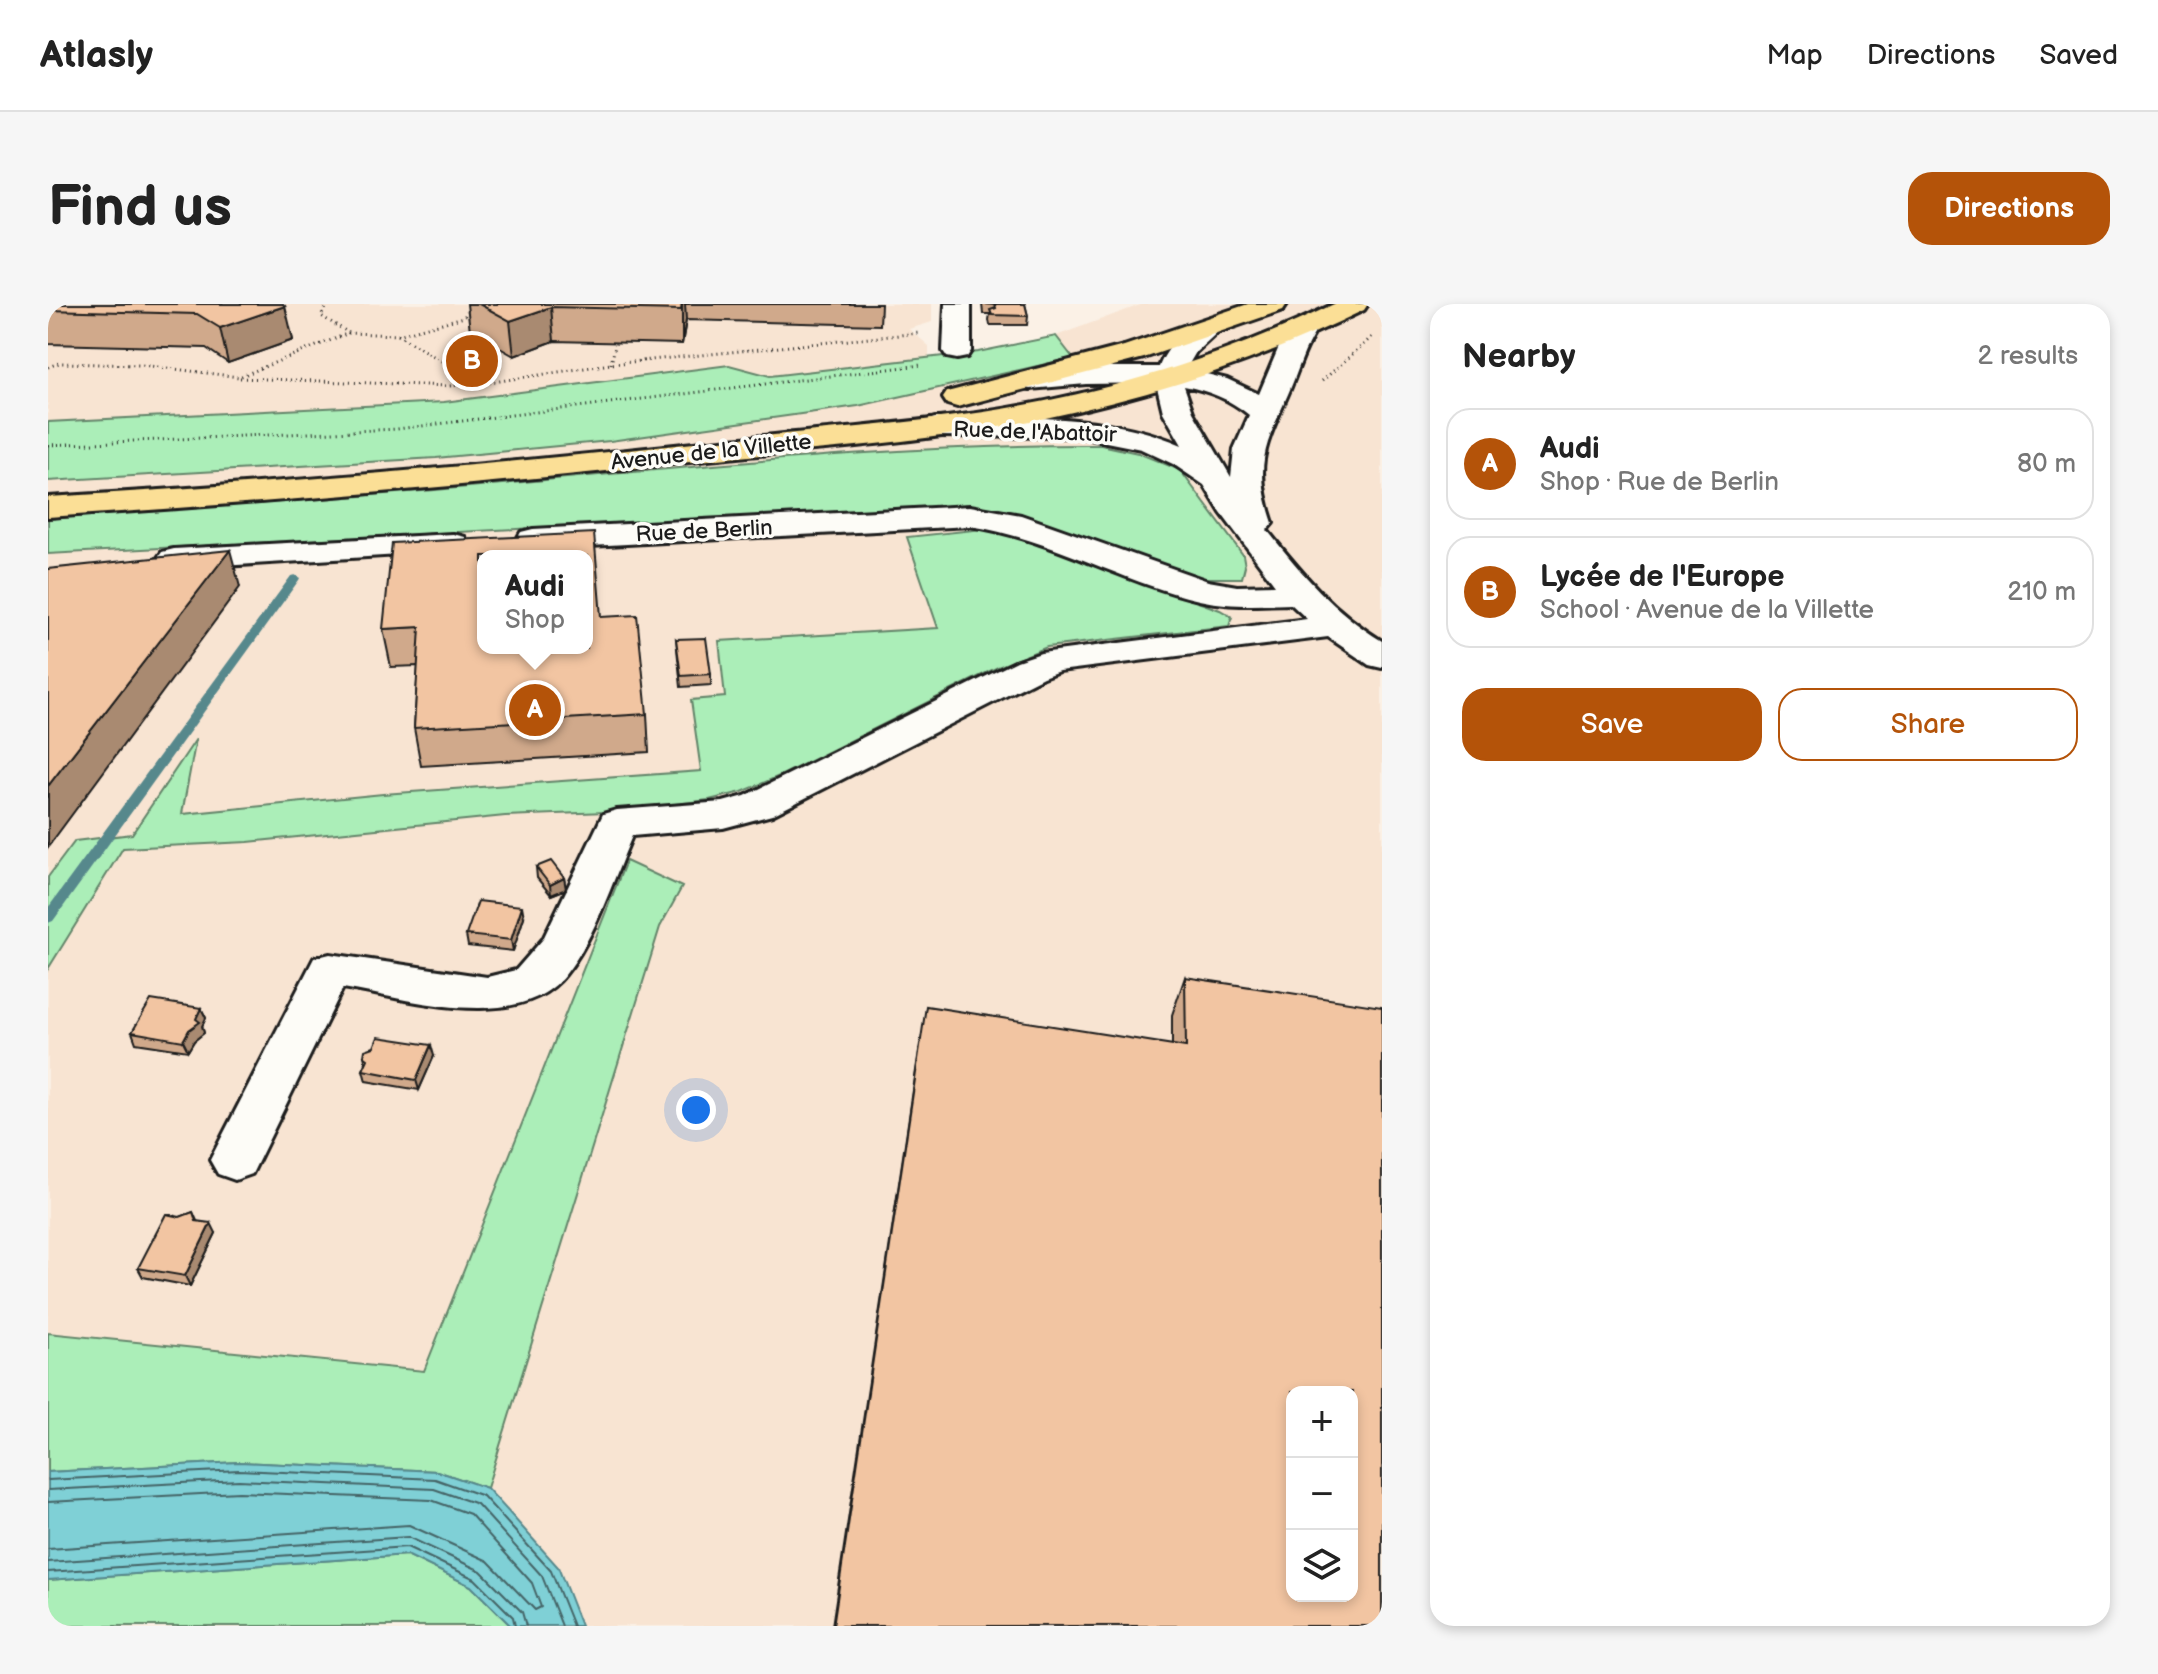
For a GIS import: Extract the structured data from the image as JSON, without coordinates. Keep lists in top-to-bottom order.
{
  "streets": {
    "main road": ["Avenue de la Villette"],
    "street": ["Rue de l'Abattoir", "Rue de Berlin"]
  },
  "crossings": [
    ["Rue de l'Abattoir", "Avenue de la Villette"],
    ["Rue de l'Abattoir", "Rue de Berlin"]
  ],
  "page": {
    "header": "Atlasly",
    "nav": ["Map", "Directions", "Saved"],
    "buttons": [
      "Directions",
      ["Save", "Share"]
    ],
    "title": "Find us",
    "heading": ["Nearby", "2 results"],
    "pins": ["B", "A"],
    "list": [
      {
        "mark": "A",
        "name": "Audi",
        "note": "Shop · Rue de Berlin",
        "value": "80 m"
      },
      {
        "mark": "B",
        "name": "Lycée de l'Europe",
        "note": "School · Avenue de la Villette",
        "value": "210 m"
      }
    ],
    "popup": ["Audi", "Shop"],
    "map_buttons": ["+", "−"]
  }
}
